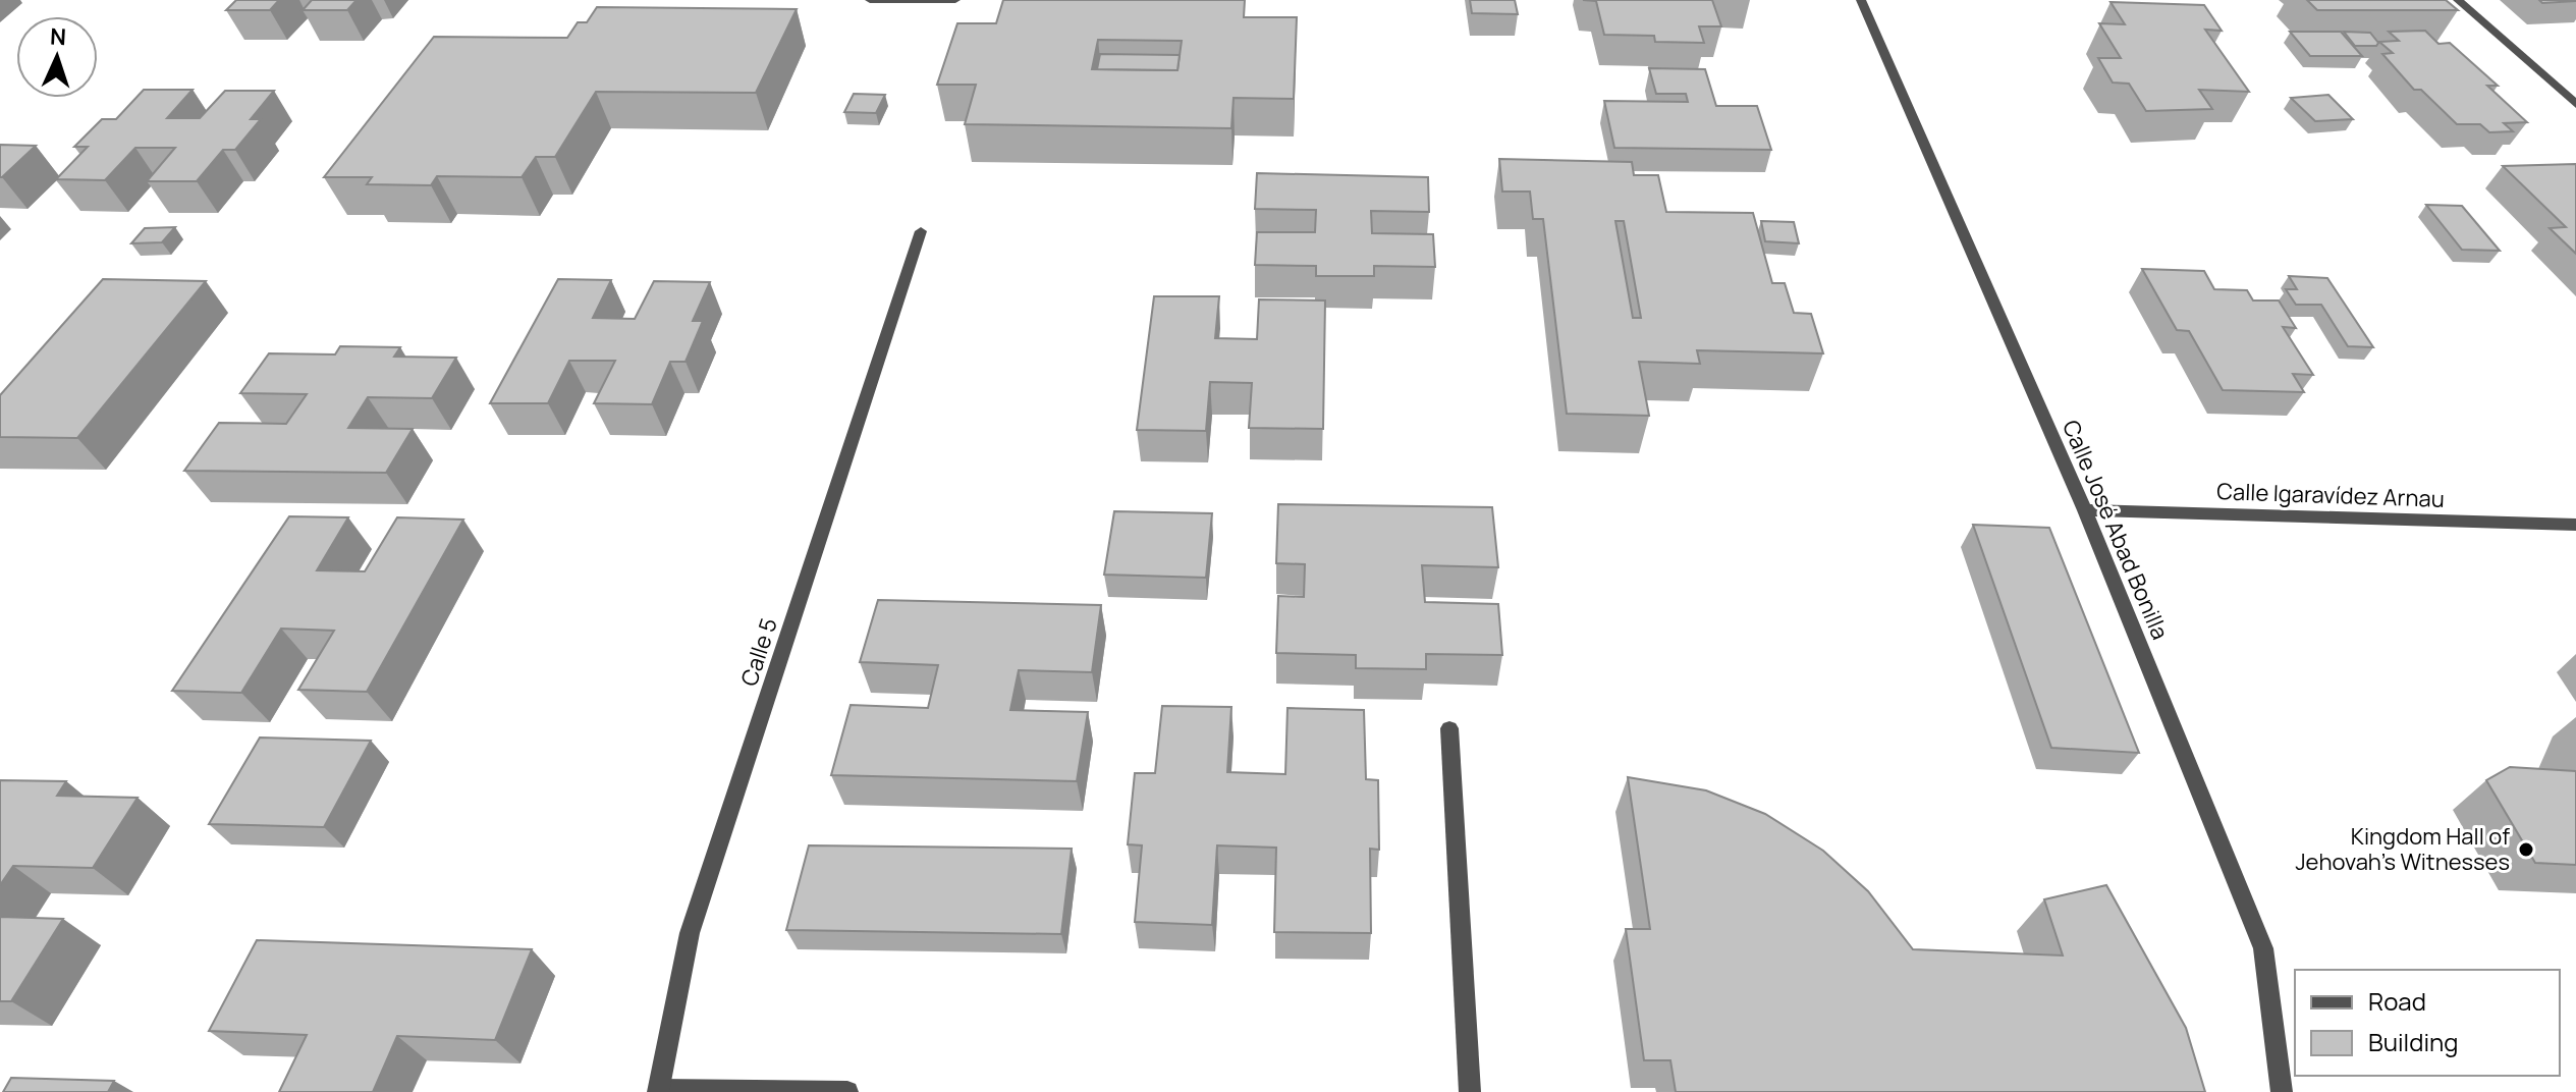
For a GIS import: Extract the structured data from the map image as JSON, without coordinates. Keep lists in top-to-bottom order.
{
  "streets": {
    "street": ["Calle Igaravídez Arnau", "Calle José Abad Bonilla", "Calle 5"]
  },
  "crossings": [
    ["Calle Igaravídez Arnau", "Calle José Abad Bonilla"]
  ],
  "places": ["Kingdom Hall of Jehovah’s Witnesses"],
  "legend": ["Road", "Building"],
  "north": "top"
}
